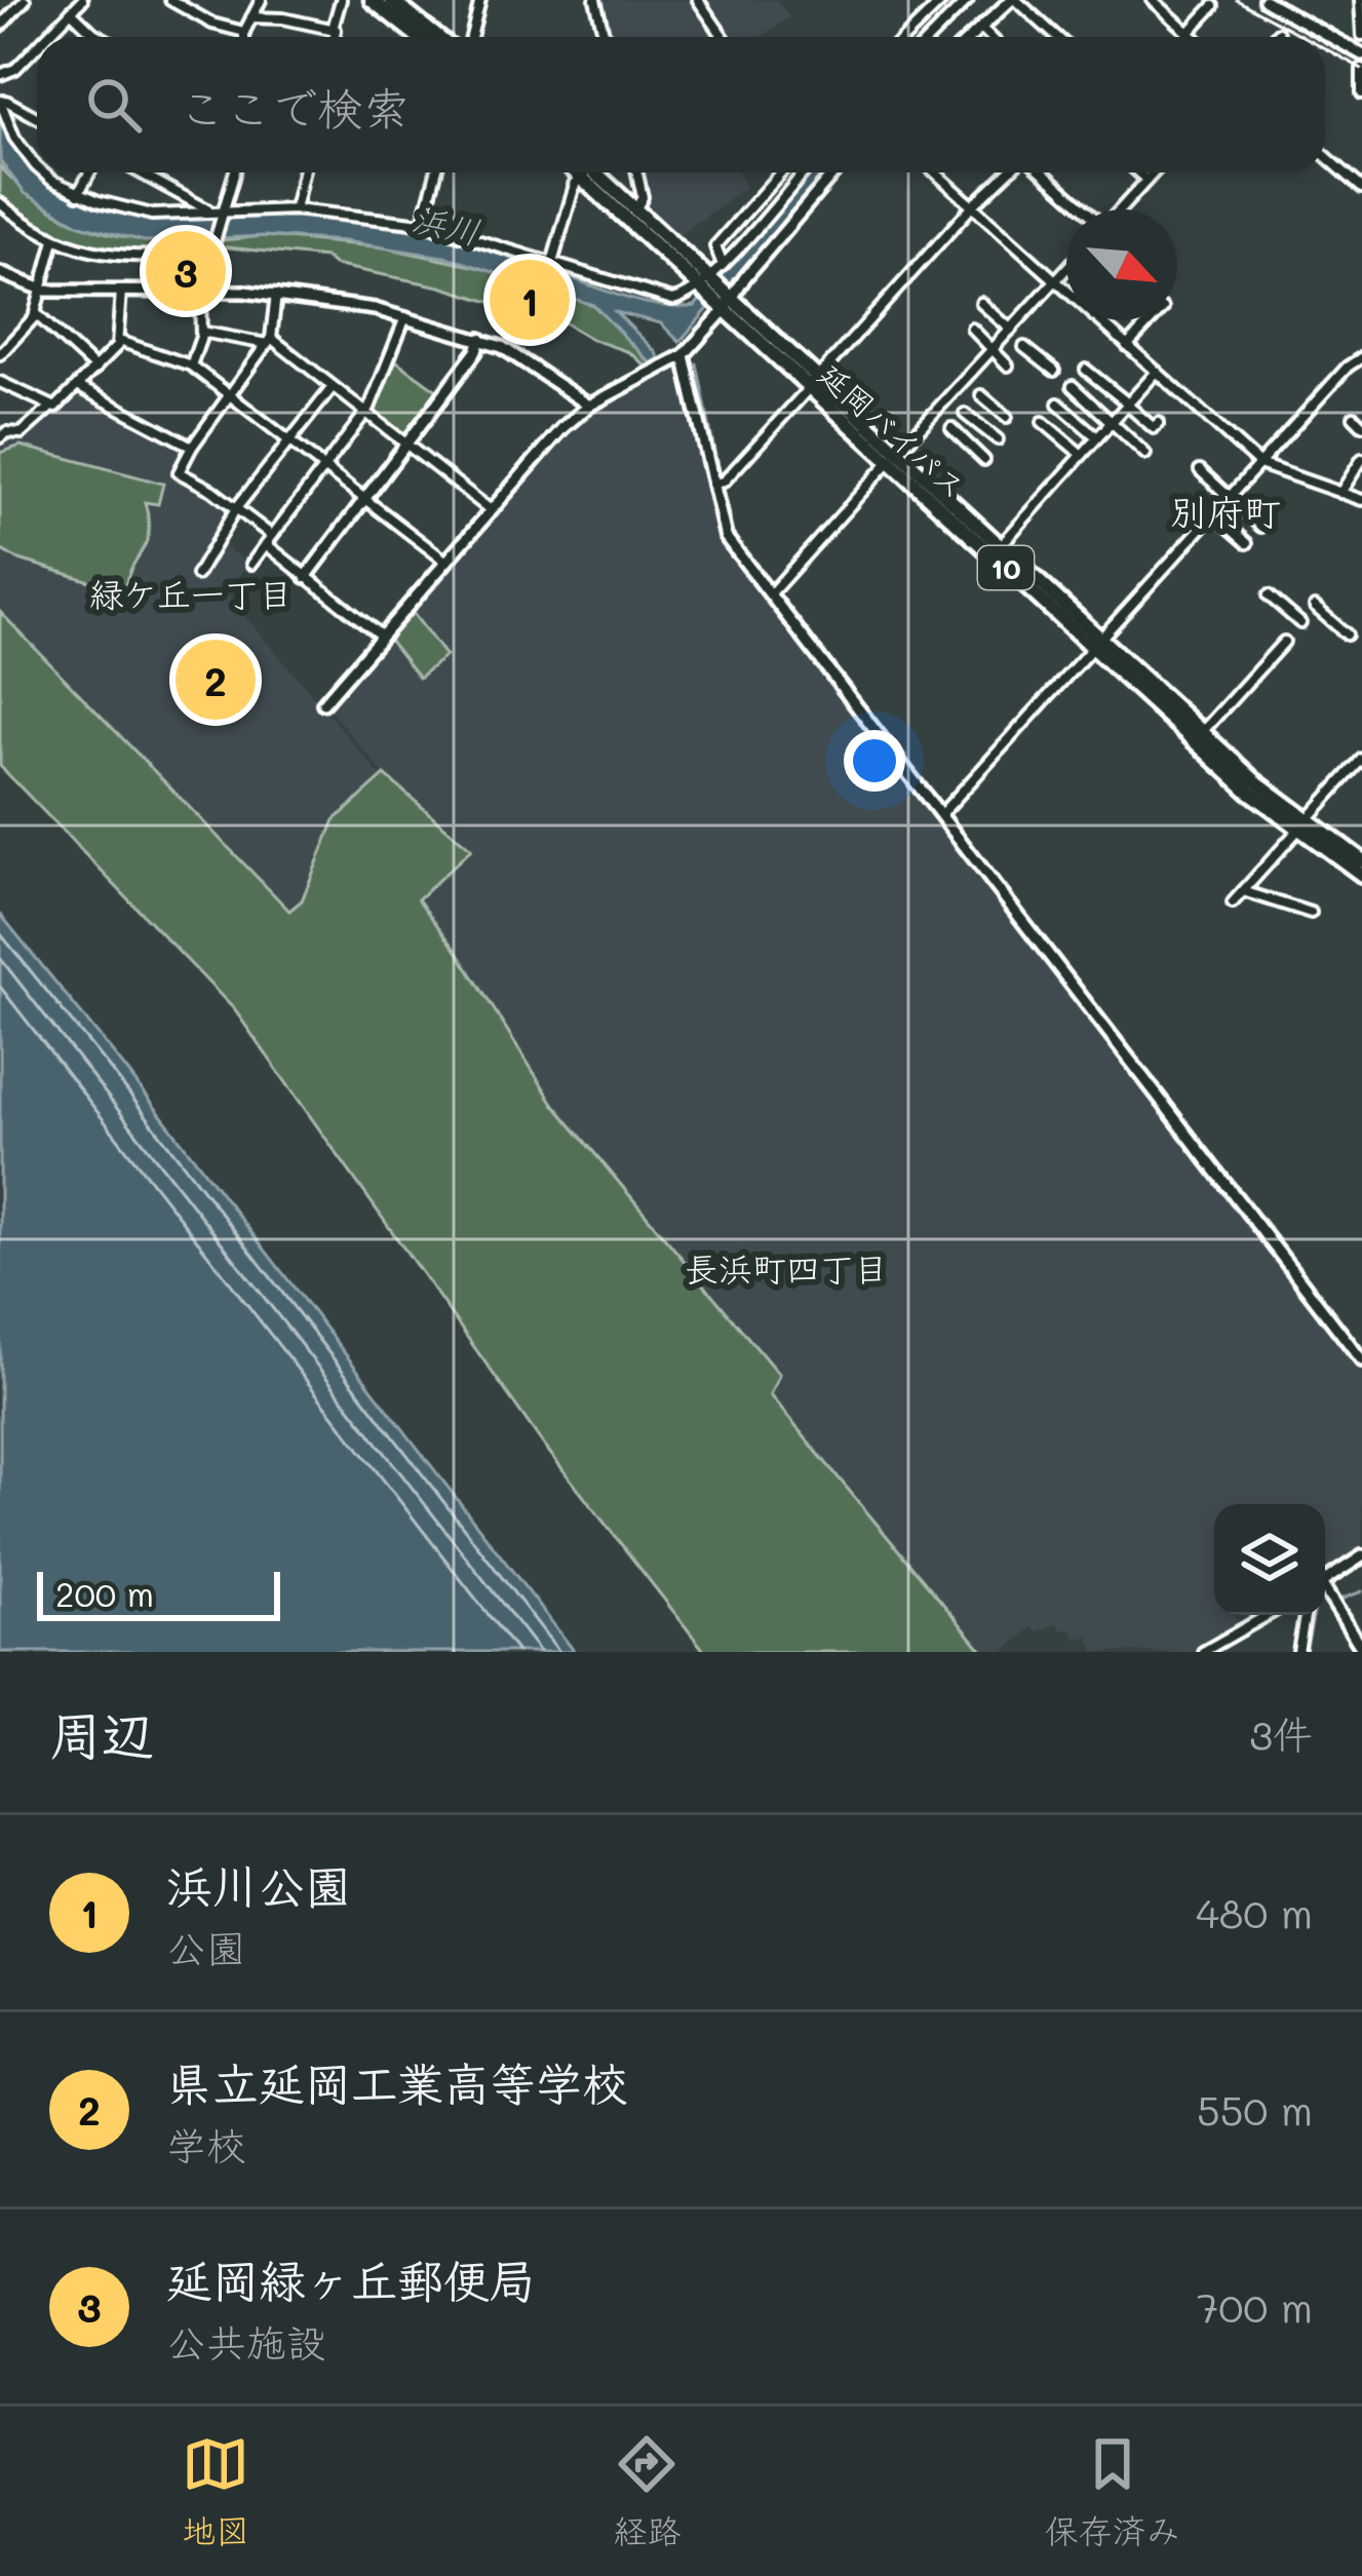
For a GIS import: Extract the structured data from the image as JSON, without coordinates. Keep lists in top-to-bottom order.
{
  "streets": {
    "highway": ["延岡バイパス", "10"]
  },
  "districts": ["別府町", "緑ケ丘一丁目", "長浜町四丁目"],
  "water": ["浜川"],
  "scale_bar": "200 m",
  "north": "bottom right",
  "page": {
    "search": "ここで検索",
    "pins": ["3", "1", "2"],
    "scale": "200 m",
    "heading": ["周辺", "3件"],
    "list": [
      {
        "mark": "1",
        "name": "浜川公園",
        "note": "公園",
        "value": "480 m"
      },
      {
        "mark": "2",
        "name": "県立延岡工業高等学校",
        "note": "学校",
        "value": "550 m"
      },
      {
        "mark": "3",
        "name": "延岡緑ヶ丘郵便局",
        "note": "公共施設",
        "value": "700 m"
      }
    ],
    "nav": ["地図", "経路", "保存済み"]
  }
}
